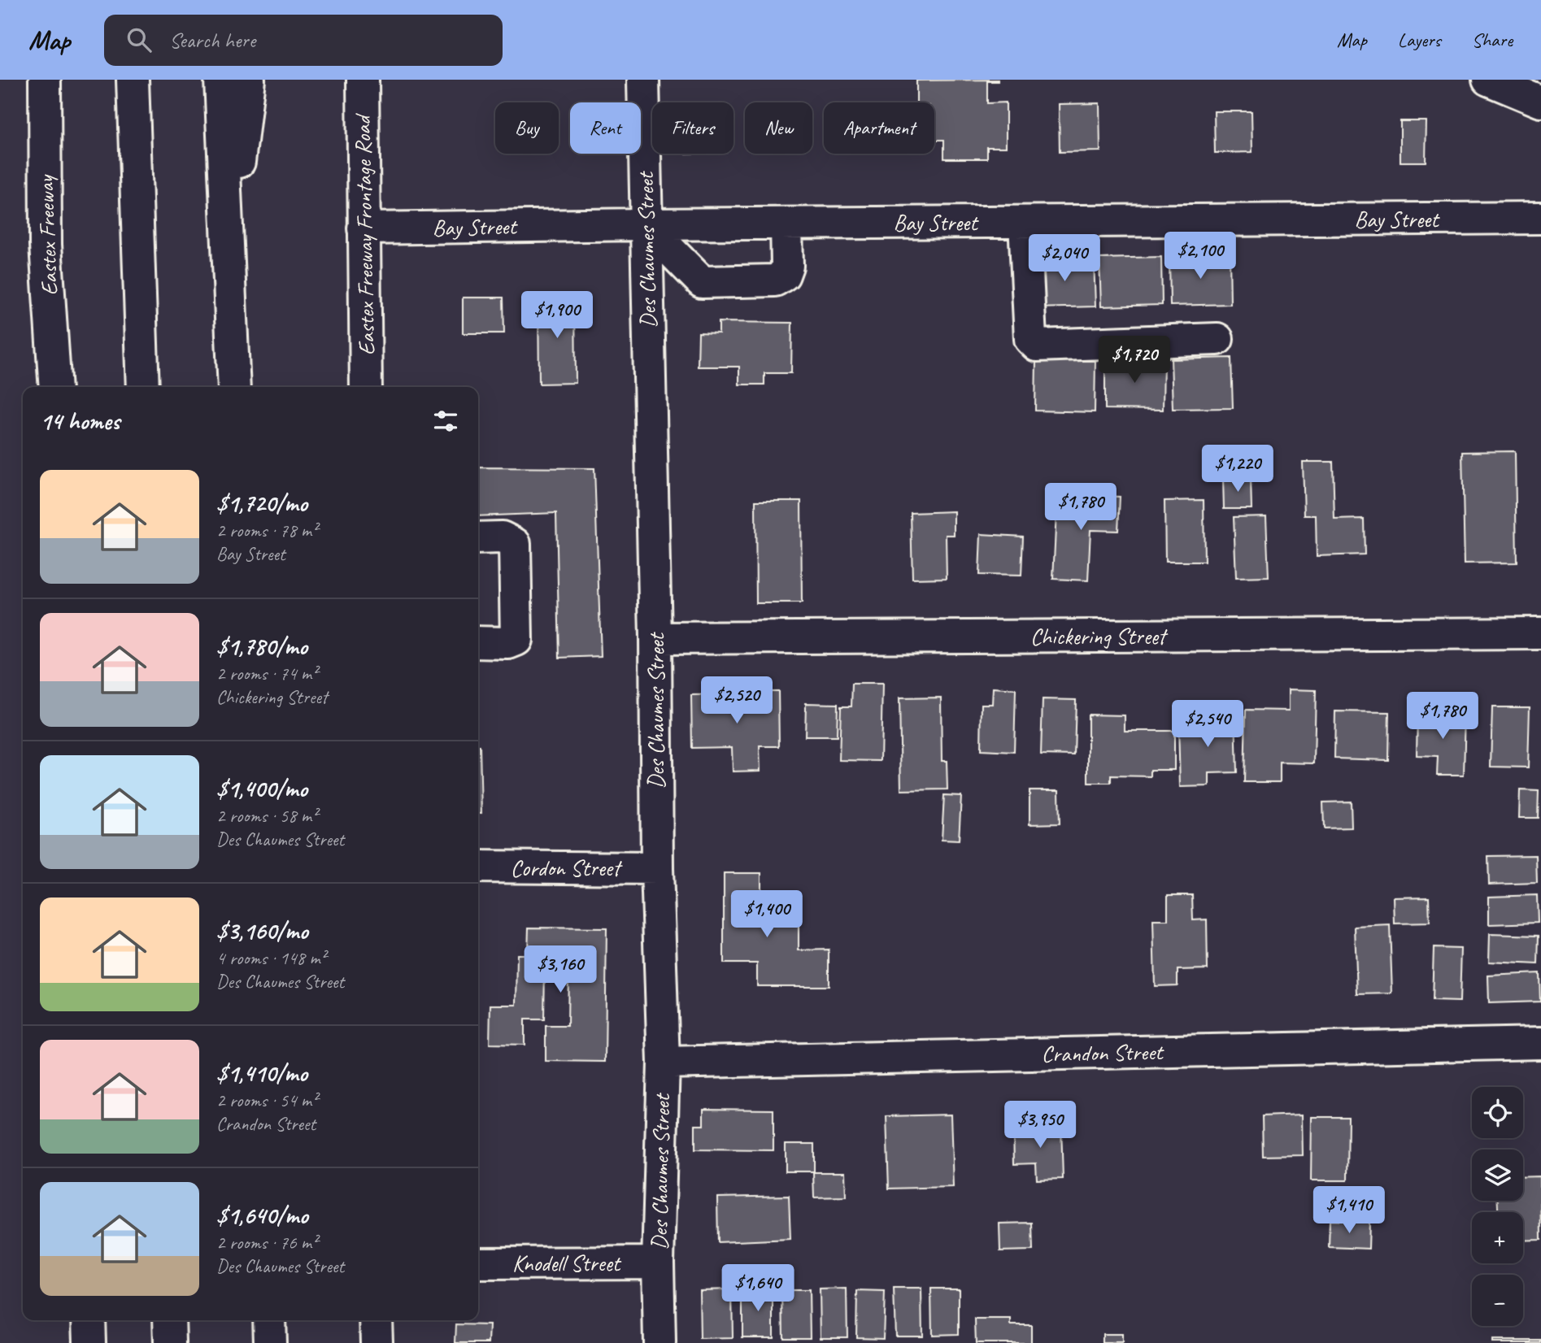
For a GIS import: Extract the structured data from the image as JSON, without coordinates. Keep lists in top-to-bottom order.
{
  "streets": {
    "main road": [
      "Bay Street",
      "Eastex Freeway",
      "Eastex Freeway Frontage Road",
      "Des Chaumes Street",
      "Chickering Street",
      "Cordon Street",
      "Crandon Street",
      "Knodell Street"
    ]
  },
  "crossings": [
    ["Bay Street", "Eastex Freeway Frontage Road"],
    ["Bay Street", "Des Chaumes Street"],
    ["Des Chaumes Street", "Chickering Street"],
    ["Des Chaumes Street", "Cordon Street"],
    ["Des Chaumes Street", "Crandon Street"],
    ["Des Chaumes Street", "Knodell Street"]
  ],
  "page": {
    "header": "Map",
    "search": "Search here",
    "nav": ["Map", "Layers", "Share"],
    "chip": [
      "Buy",
      "Rent",
      "Filters",
      "New",
      "Apartment"
    ],
    "price": [
      "$2,100",
      "$2,040",
      "$1,900",
      "$1,720",
      "$1,220",
      "$1,780",
      "$2,520",
      "$1,780",
      "$2,540",
      "$1,400",
      "$3,160",
      "$3,950",
      "$1,410",
      "$1,640"
    ],
    "heading": "14 homes",
    "list": [
      {
        "name": "$1,720/mo",
        "note": "2 rooms · 78 m² · Bay Street"
      },
      {
        "name": "$1,780/mo",
        "note": "2 rooms · 74 m² · Chickering Street"
      },
      {
        "name": "$1,400/mo",
        "note": "2 rooms · 58 m² · Des Chaumes Street"
      },
      {
        "name": "$3,160/mo",
        "note": "4 rooms · 148 m² · Des Chaumes Street"
      },
      {
        "name": "$1,410/mo",
        "note": "2 rooms · 54 m² · Crandon Street"
      },
      {
        "name": "$1,640/mo",
        "note": "2 rooms · 76 m² · Des Chaumes Street"
      }
    ],
    "map_buttons": ["+", "−"]
  }
}
